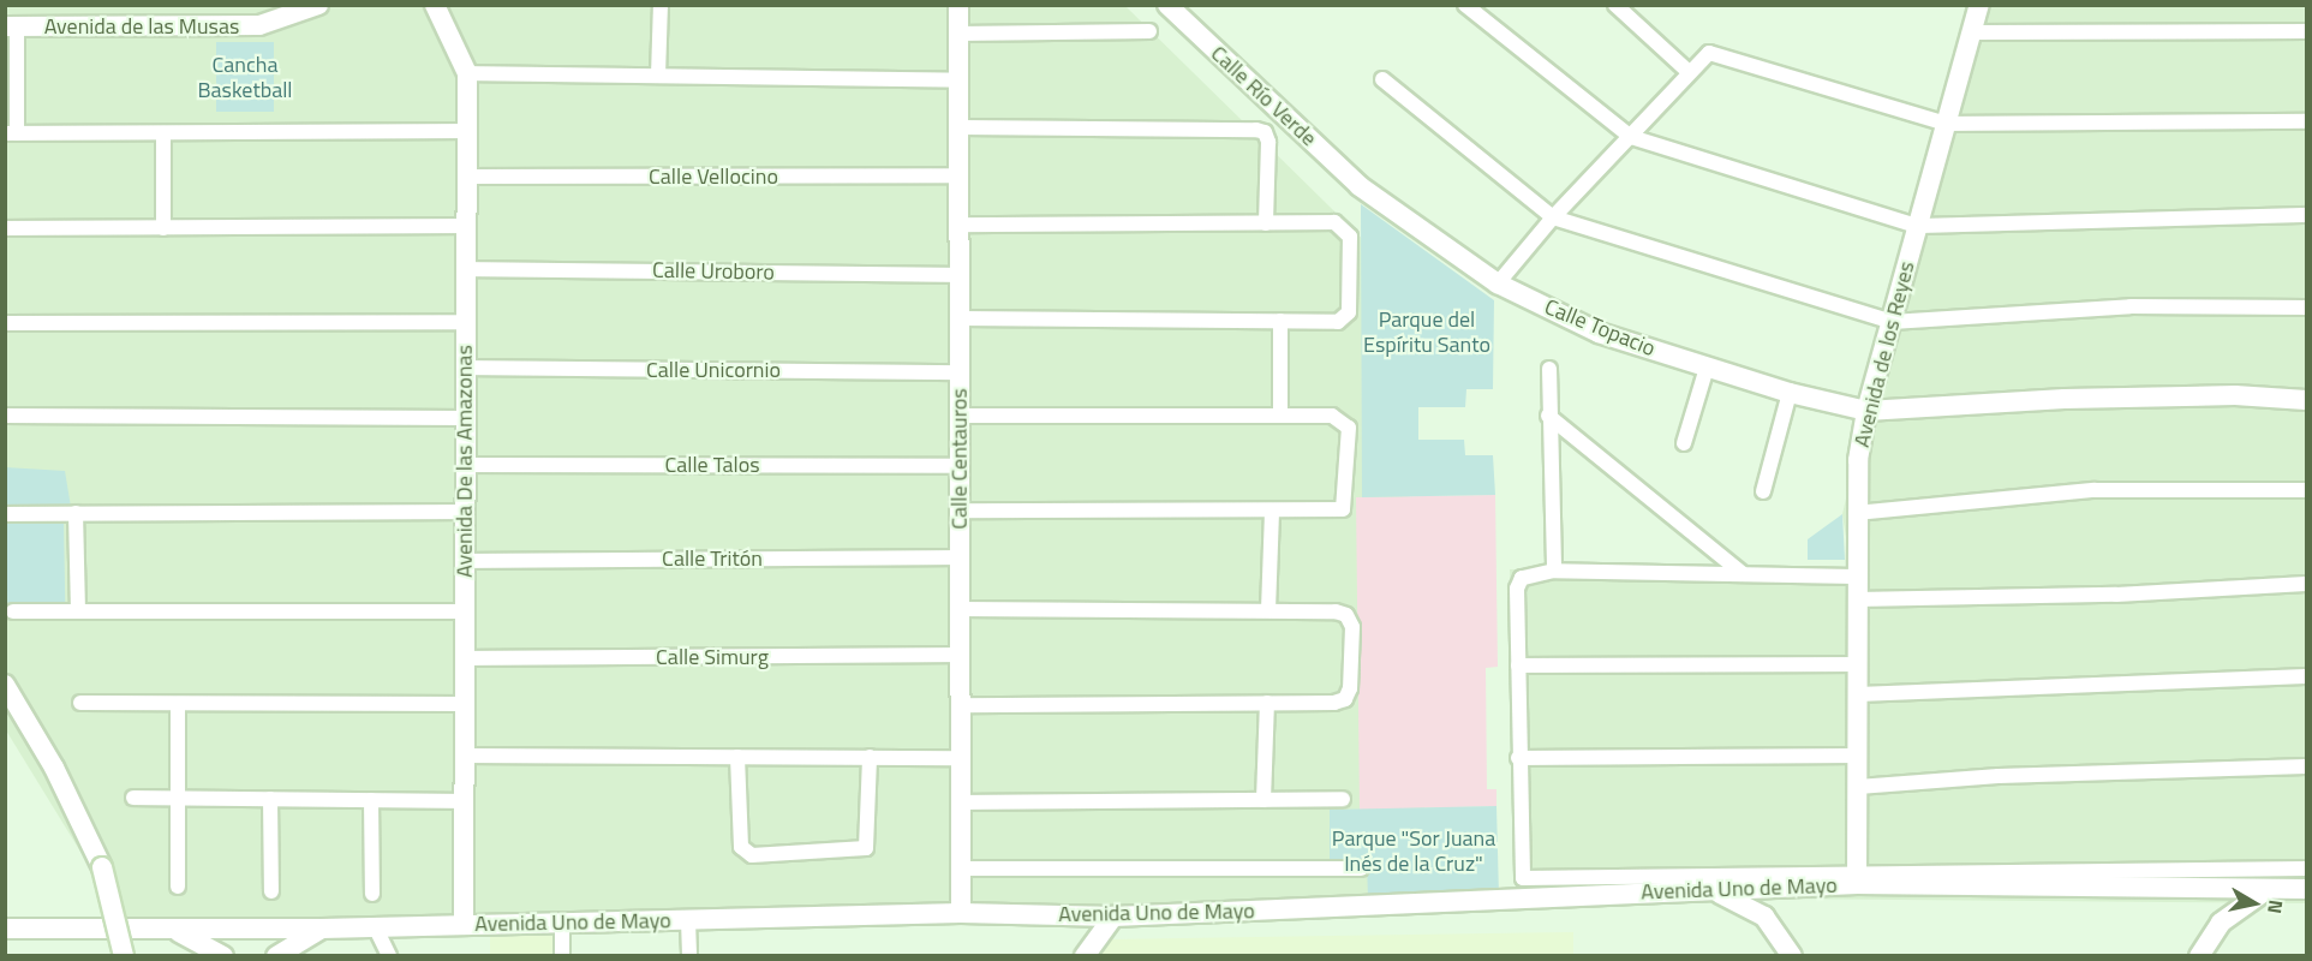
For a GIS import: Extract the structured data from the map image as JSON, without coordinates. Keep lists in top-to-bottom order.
{
  "streets": {
    "street": [
      "Avenida de las Musas",
      "Calle Río Verde",
      "Calle Vellocino",
      "Calle Uroboro",
      "Calle Topacio",
      "Avenida de los Reyes",
      "Calle Unicornio",
      "Calle Centauros",
      "Avenida De las Amazonas",
      "Calle Talos",
      "Calle Tritón",
      "Calle Simurg",
      "Avenida Uno de Mayo"
    ]
  },
  "crossings": [
    ["Calle Río Verde", "Calle Topacio"],
    ["Calle Vellocino", "Calle Centauros"],
    ["Calle Vellocino", "Avenida De las Amazonas"],
    ["Calle Uroboro", "Calle Centauros"],
    ["Calle Uroboro", "Avenida De las Amazonas"],
    ["Calle Topacio", "Avenida de los Reyes"],
    ["Avenida de los Reyes", "Avenida Uno de Mayo"],
    ["Calle Unicornio", "Calle Centauros"],
    ["Calle Unicornio", "Avenida De las Amazonas"],
    ["Calle Centauros", "Calle Talos"],
    ["Calle Centauros", "Calle Tritón"],
    ["Calle Centauros", "Calle Simurg"],
    ["Calle Centauros", "Avenida Uno de Mayo"],
    ["Avenida De las Amazonas", "Calle Talos"],
    ["Avenida De las Amazonas", "Calle Tritón"],
    ["Avenida De las Amazonas", "Calle Simurg"],
    ["Avenida De las Amazonas", "Avenida Uno de Mayo"]
  ],
  "parks": ["Cancha Basketball", "Parque del Espíritu Santo", "Parque \"Sor Juana Inés de la Cruz\""],
  "north": "right"
}
